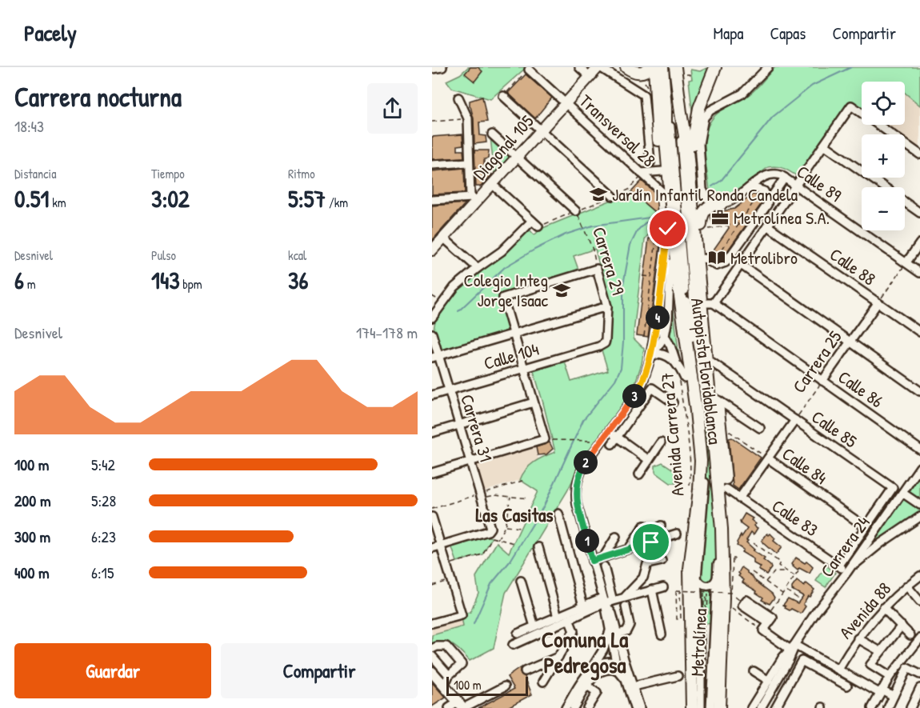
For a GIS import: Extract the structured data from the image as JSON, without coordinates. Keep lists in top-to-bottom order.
{
  "streets": {
    "highway": ["Autopista Floridablanca", "Avenida Carrera 27"],
    "main road": ["Diagonal 105"],
    "street": [
      "Transversal 28",
      "Calle 89",
      "Carrera 29",
      "Calle 88",
      "Calle 104",
      "Carrera 25",
      "Calle 86",
      "Carrera 31",
      "Calle 85",
      "Calle 84",
      "Calle 83",
      "Carrera 24",
      "Avenida 88",
      "Metrolínea"
    ]
  },
  "crossings": [
    ["Transversal 28", "Diagonal 105"],
    ["Transversal 28", "Avenida Carrera 27"],
    ["Carrera 29", "Calle 104"],
    ["Calle 88", "Carrera 25"],
    ["Calle 104", "Carrera 31"],
    ["Carrera 25", "Calle 86"],
    ["Carrera 25", "Calle 85"],
    ["Carrera 25", "Calle 84"],
    ["Carrera 25", "Calle 83"],
    ["Autopista Floridablanca", "Avenida Carrera 27"],
    ["Calle 85", "Calle 84"],
    ["Calle 83", "Carrera 24"]
  ],
  "districts": ["Las Casitas", "Comuna La Pedregosa"],
  "places": {
    "school or university": ["Jardín Infantil Ronda Candela", "Colegio Integ Jorge Isaac"],
    "office": ["Metrolínea S.A."],
    "library": ["Metrolibro"]
  },
  "scale_bar": "100 m",
  "page": {
    "header": "Pacely",
    "nav": ["Mapa", "Capas", "Compartir"],
    "heading": ["Carrera nocturna", "18:43"],
    "map_buttons": ["+", "−"],
    "stats": [
      ["Distancia", "0.51 km"],
      ["Tiempo", "3:02"],
      ["Ritmo", "5:57 /km"],
      ["Desnivel", "6 m"],
      ["Pulso", "143 bpm"],
      ["kcal", "36"]
    ],
    "pins": [
      "4",
      "3",
      "2",
      "1"
    ],
    "chart": ["Desnivel", "174–178 m"],
    "list": [
      {
        "name": "100 m",
        "note": "5:42"
      },
      {
        "name": "200 m",
        "note": "5:28"
      },
      {
        "name": "300 m",
        "note": "6:23"
      },
      {
        "name": "400 m",
        "note": "6:15"
      }
    ],
    "buttons": ["Guardar", "Compartir"],
    "scale": "100 m"
  }
}
